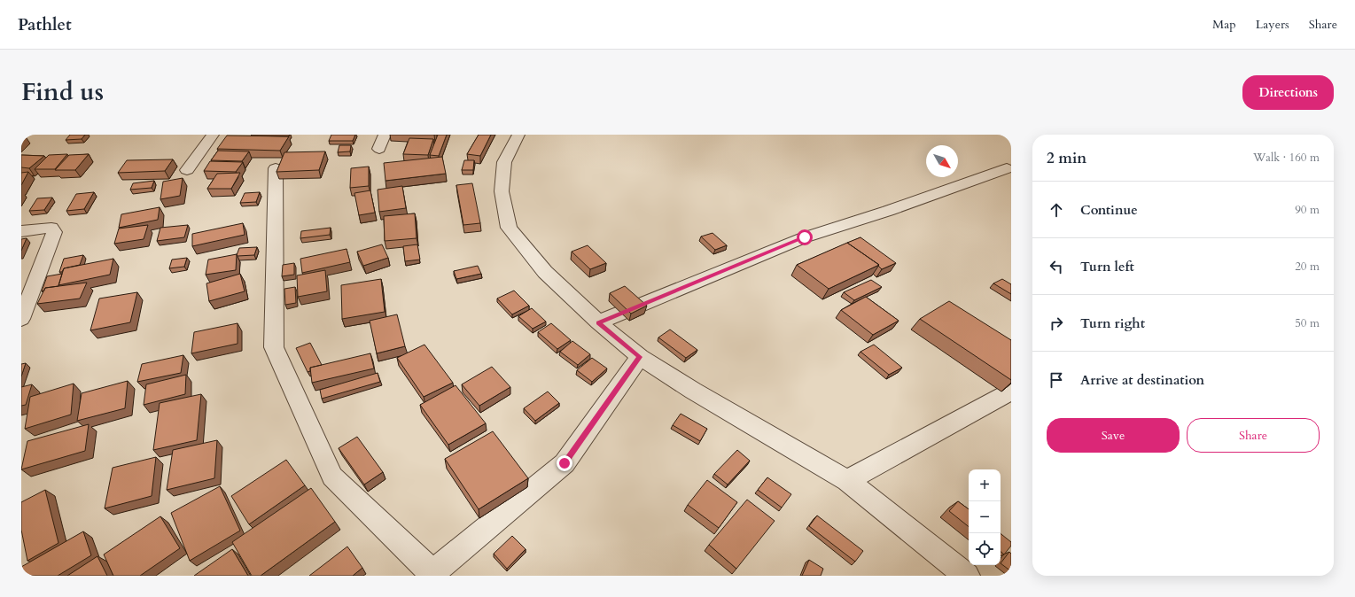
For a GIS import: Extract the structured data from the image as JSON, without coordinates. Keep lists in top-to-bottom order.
{
  "north": "bottom right",
  "page": {
    "header": "Pathlet",
    "nav": ["Map", "Layers", "Share"],
    "title": "Find us",
    "buttons": [
      "Directions",
      ["Save", "Share"]
    ],
    "heading": ["2 min", "Walk · 160 m"],
    "list": [
      ["Continue", "90 m"],
      ["Turn left", "20 m"],
      ["Turn right", "50 m"],
      "Arrive at destination"
    ],
    "map_buttons": ["+", "−"]
  }
}
